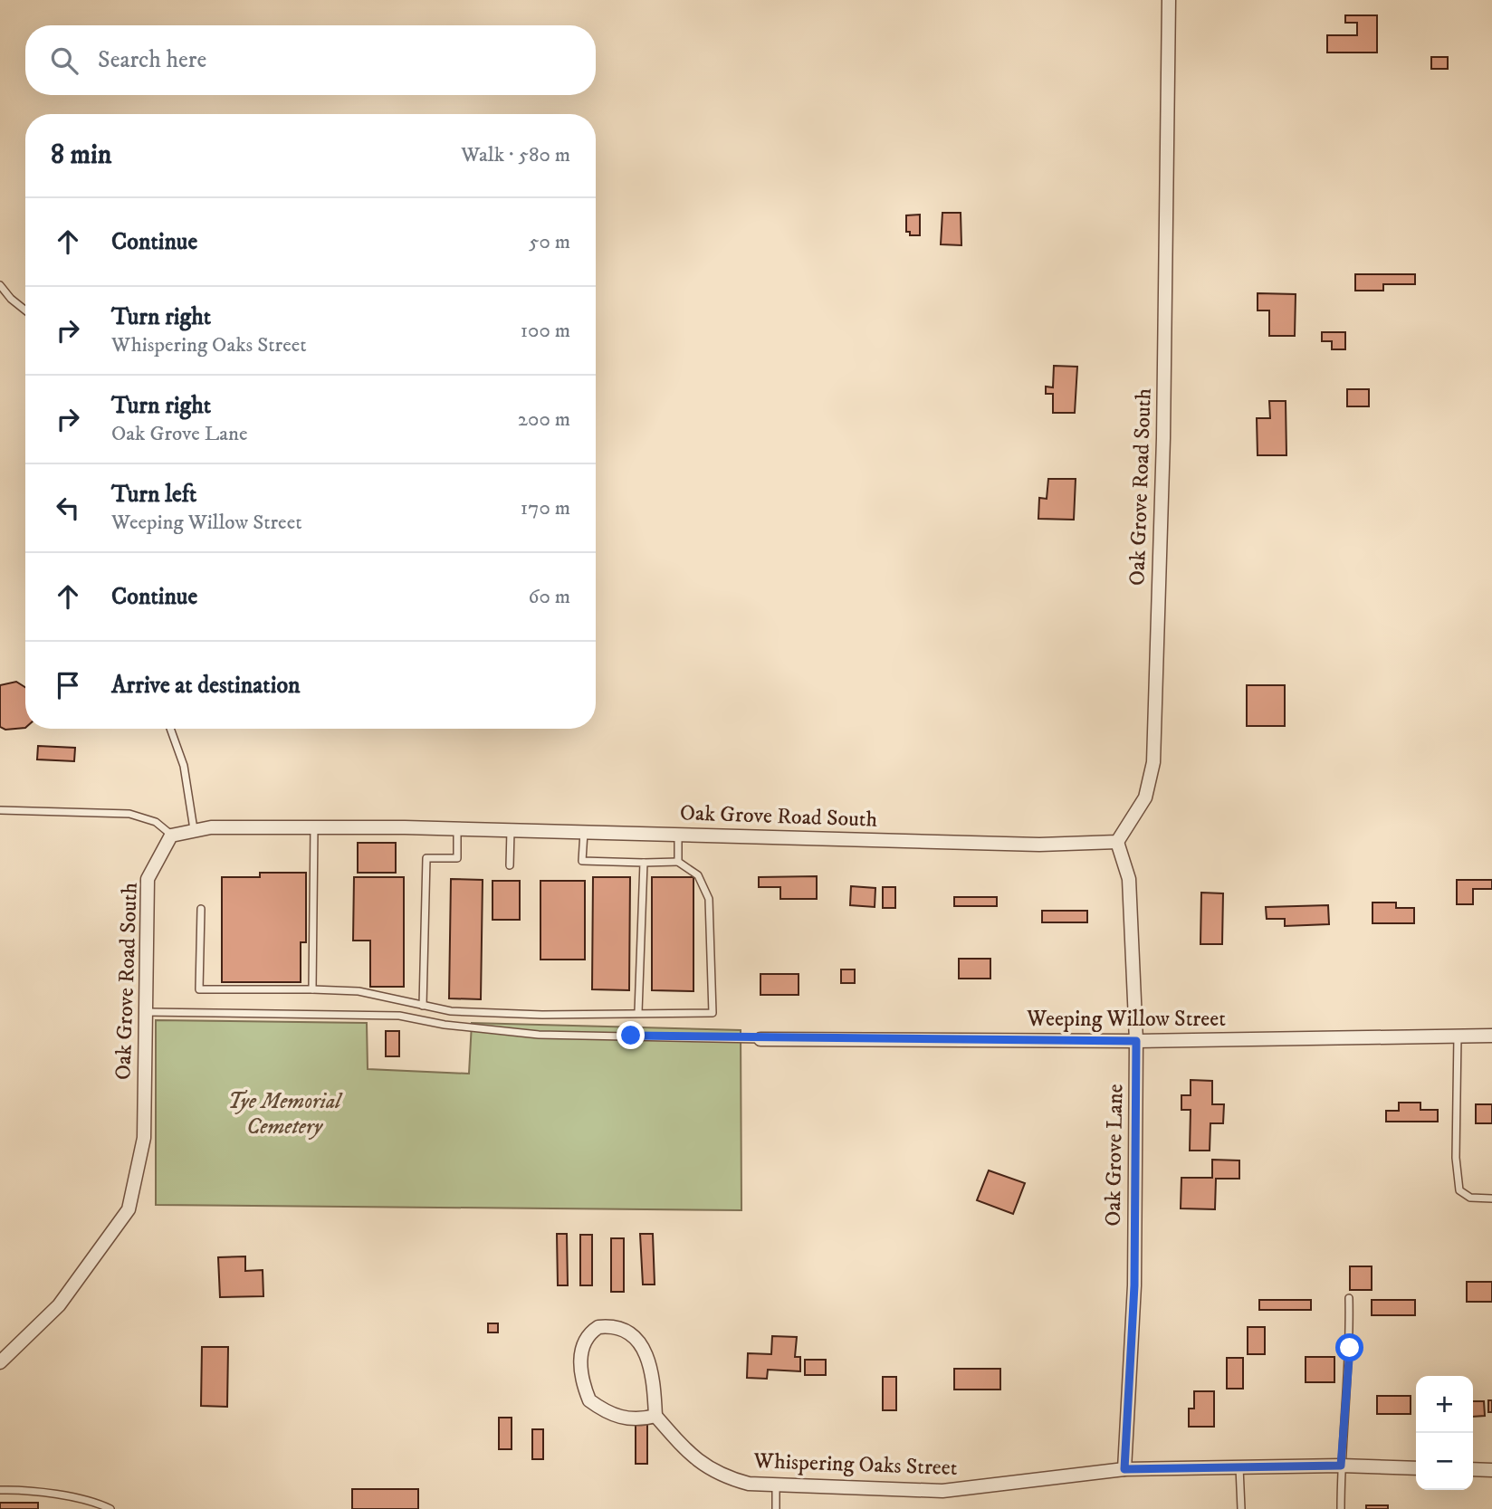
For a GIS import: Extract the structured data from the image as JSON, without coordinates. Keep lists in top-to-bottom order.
{
  "streets": {
    "street": [
      "Oak Grove Road South",
      "Weeping Willow Street",
      "Oak Grove Lane",
      "Whispering Oaks Street"
    ]
  },
  "crossings": [
    ["Oak Grove Road South", "Oak Grove Lane"],
    ["Weeping Willow Street", "Oak Grove Lane"],
    ["Oak Grove Lane", "Whispering Oaks Street"]
  ],
  "parks": ["Tye Memorial Cemetery"],
  "page": {
    "search": "Search here",
    "heading": ["8 min", "Walk · 580 m"],
    "list": [
      ["Continue", "50 m"],
      ["Turn right", "Whispering Oaks Street", "100 m"],
      ["Turn right", "Oak Grove Lane", "200 m"],
      ["Turn left", "Weeping Willow Street", "170 m"],
      ["Continue", "60 m"],
      "Arrive at destination"
    ],
    "map_buttons": ["+", "−"]
  }
}
